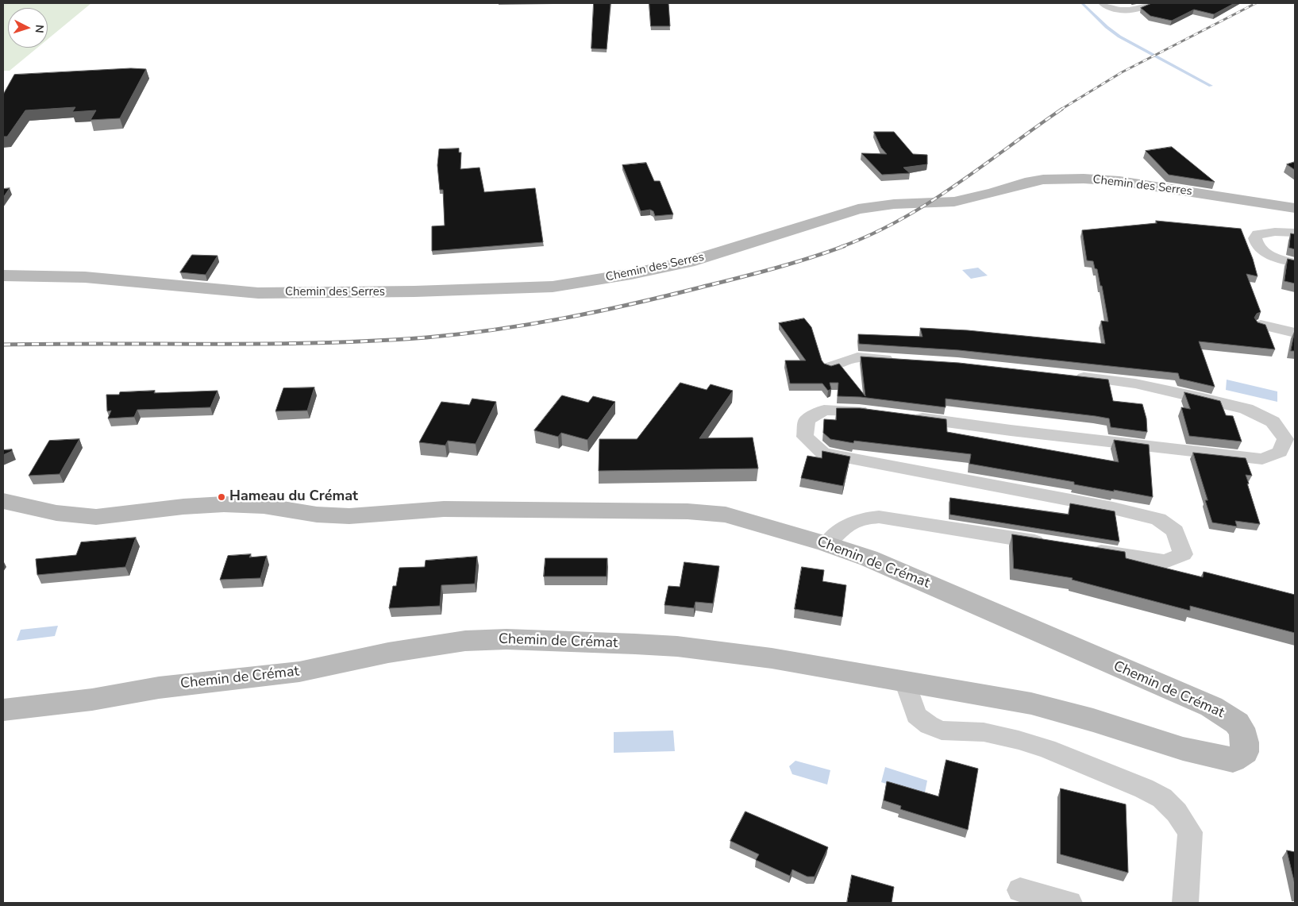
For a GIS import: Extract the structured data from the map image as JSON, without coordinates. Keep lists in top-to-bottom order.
{
  "streets": {
    "street": ["Chemin des Serres", "Chemin de Crémat"]
  },
  "places": ["Hameau du Crémat"],
  "north": "right"
}
